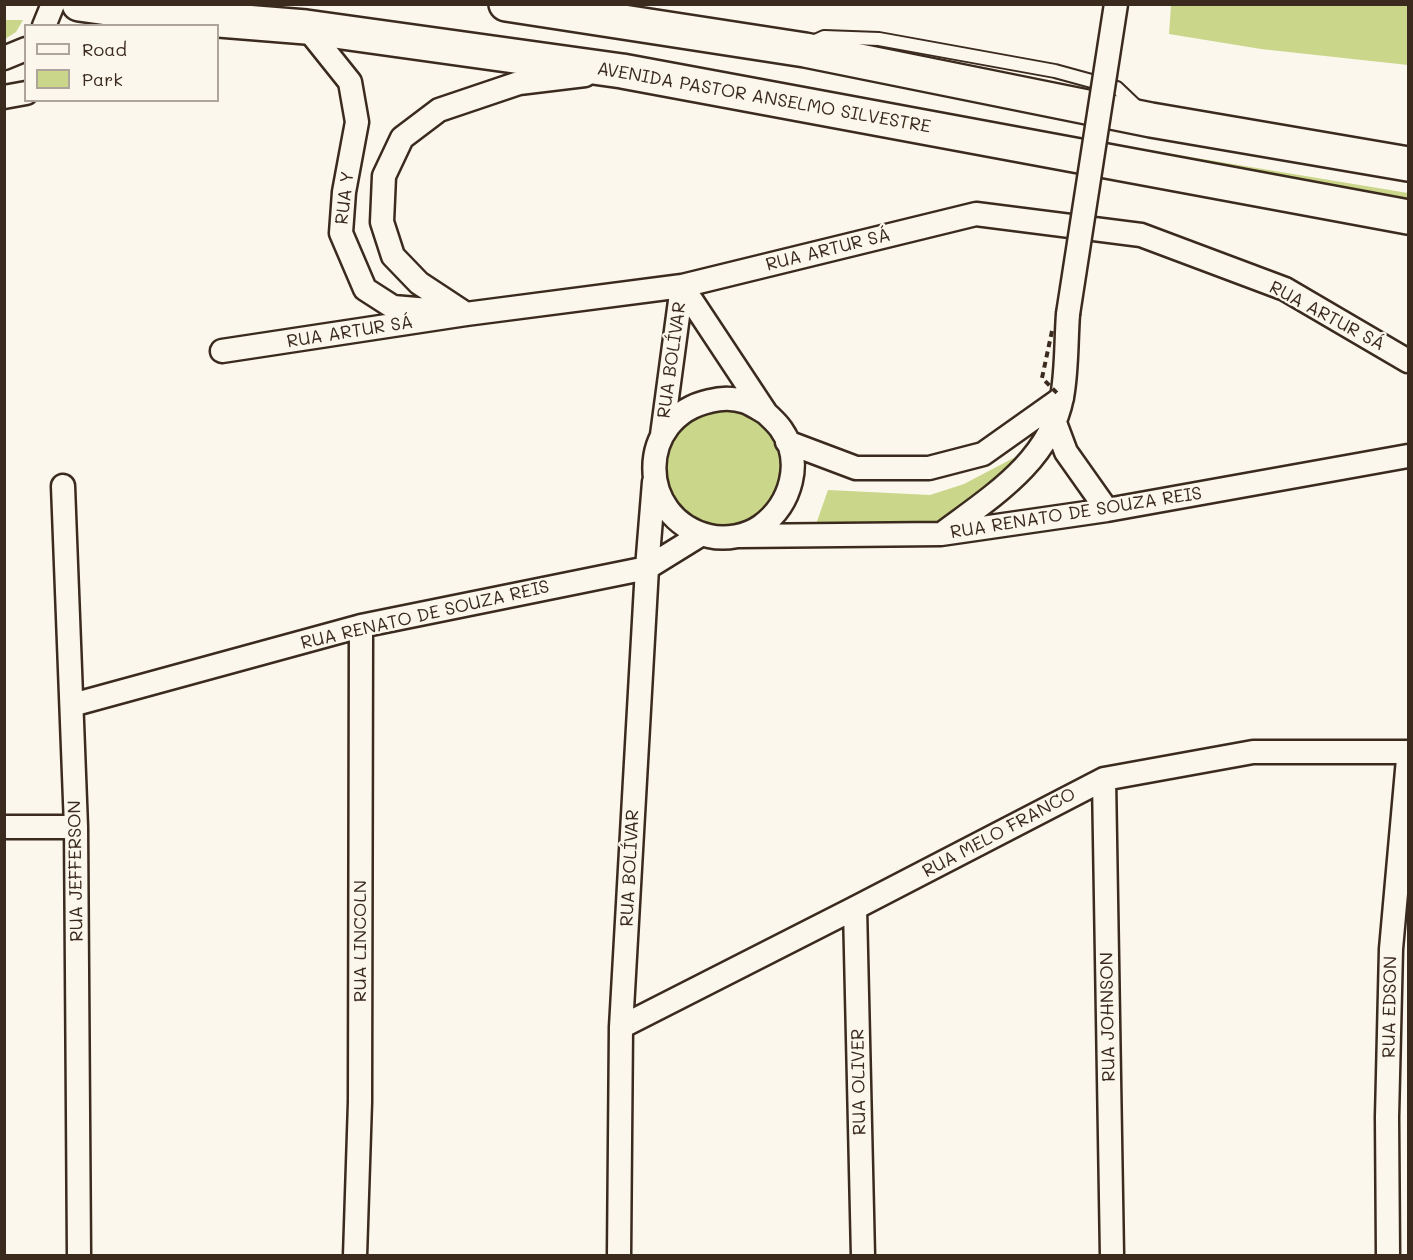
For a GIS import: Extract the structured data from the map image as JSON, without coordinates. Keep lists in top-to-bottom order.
{
  "streets": {
    "main road": ["AVENIDA PASTOR ANSELMO SILVESTRE"],
    "street": [
      "RUA Y",
      "RUA ARTUR SÁ",
      "RUA BOLÍVAR",
      "RUA RENATO DE SOUZA REIS",
      "RUA MELO FRANCO",
      "RUA JEFFERSON",
      "RUA LINCOLN",
      "RUA EDSON",
      "RUA JOHNSON",
      "RUA OLIVER"
    ]
  },
  "crossings": [
    ["AVENIDA PASTOR ANSELMO SILVESTRE", "RUA Y"],
    ["RUA Y", "RUA ARTUR SÁ"],
    ["RUA ARTUR SÁ", "RUA BOLÍVAR"],
    ["RUA BOLÍVAR", "RUA RENATO DE SOUZA REIS"],
    ["RUA BOLÍVAR", "RUA MELO FRANCO"],
    ["RUA RENATO DE SOUZA REIS", "RUA JEFFERSON"],
    ["RUA RENATO DE SOUZA REIS", "RUA LINCOLN"],
    ["RUA MELO FRANCO", "RUA JOHNSON"],
    ["RUA MELO FRANCO", "RUA OLIVER"]
  ],
  "legend": ["Road", "Park"]
}
